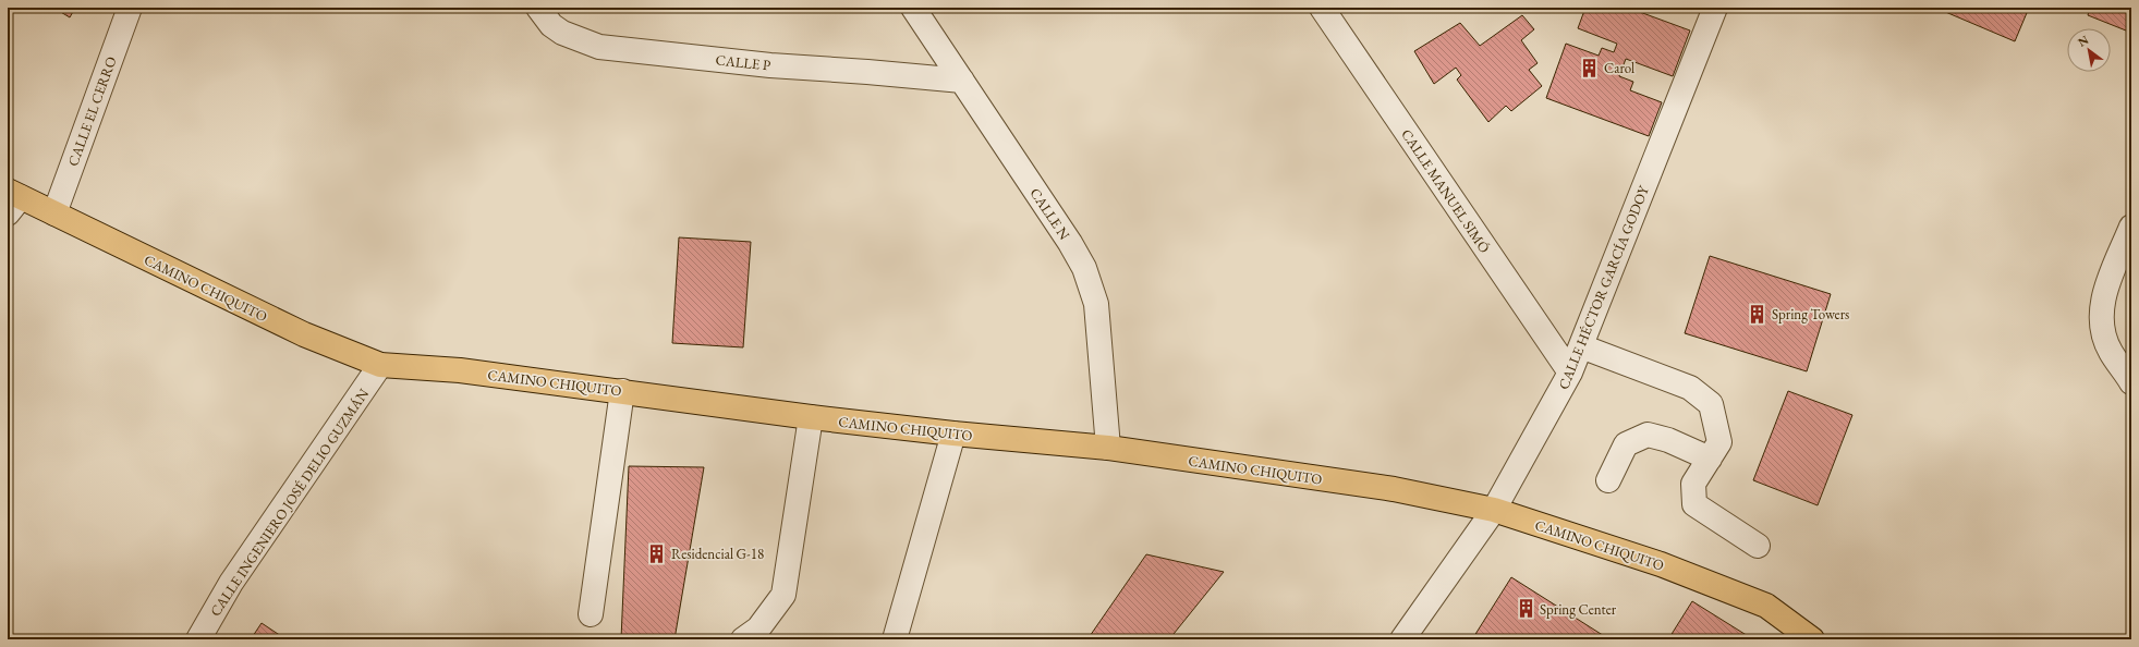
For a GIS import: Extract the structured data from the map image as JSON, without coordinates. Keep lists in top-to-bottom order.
{
  "streets": {
    "main road": ["CAMINO CHIQUITO"],
    "street": [
      "CALLE P",
      "CALLE EL CERRO",
      "CALLE MANUEL SIMÓ",
      "CALLE N",
      "CALLE HÉCTOR GARCÍA GODOY",
      "CALLE INGENIERO JOSÉ DELIO GUZMÁN"
    ]
  },
  "crossings": [
    ["CALLE P", "CALLE N"],
    ["CALLE EL CERRO", "CAMINO CHIQUITO"],
    ["CALLE MANUEL SIMÓ", "CALLE HÉCTOR GARCÍA GODOY"],
    ["CALLE N", "CAMINO CHIQUITO"],
    ["CAMINO CHIQUITO", "CALLE HÉCTOR GARCÍA GODOY"],
    ["CAMINO CHIQUITO", "CALLE INGENIERO JOSÉ DELIO GUZMÁN"]
  ],
  "places": {
    "building": [
      "Carol",
      "Spring Towers",
      "Residencial G-18",
      "Spring Center"
    ]
  },
  "north": "top left"
}
